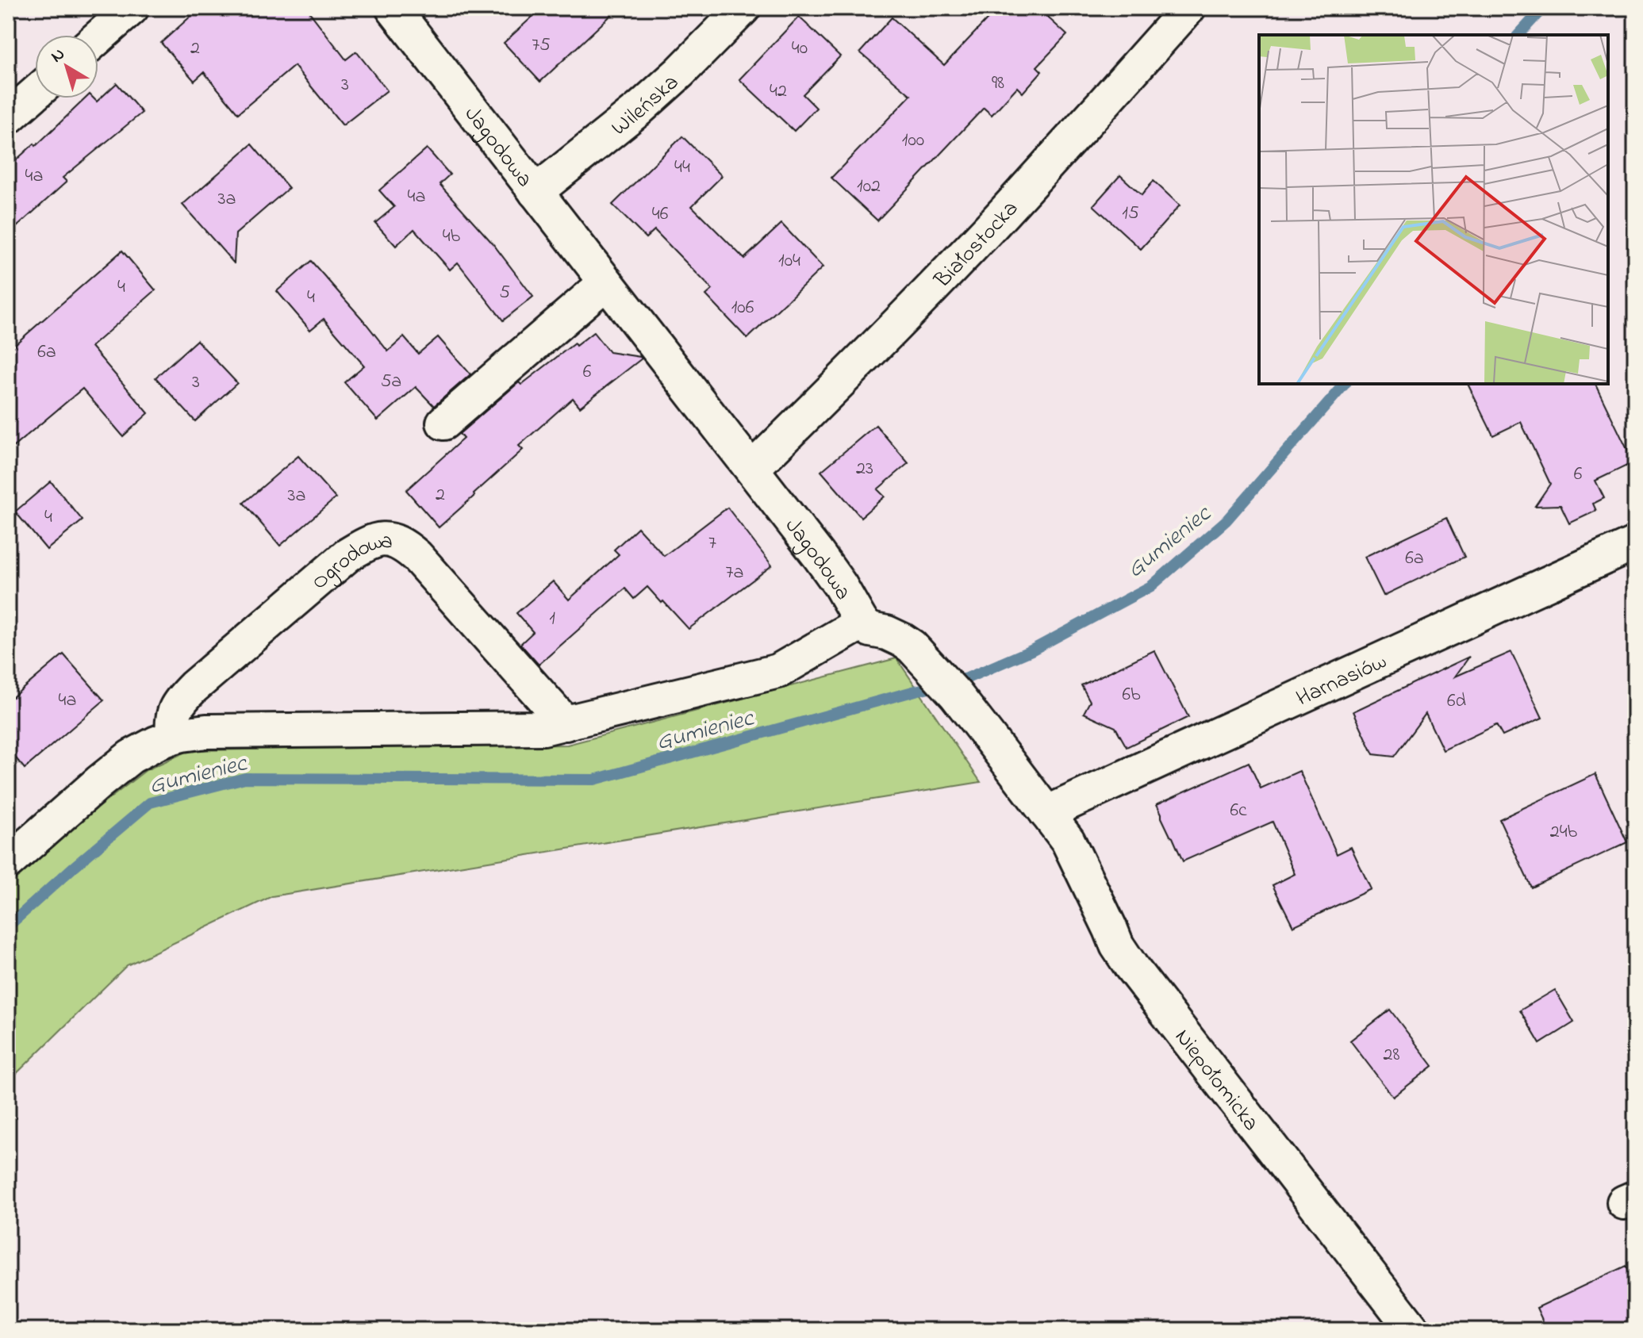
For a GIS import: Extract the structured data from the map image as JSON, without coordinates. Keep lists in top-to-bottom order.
{
  "streets": {
    "street": [
      "Wileńska",
      "Jagodowa",
      "Białostocka",
      "Ogrodowa",
      "Harnasiów",
      "Niepołomicka"
    ]
  },
  "crossings": [
    ["Wileńska", "Jagodowa"],
    ["Jagodowa", "Białostocka"],
    ["Jagodowa", "Harnasiów"],
    ["Jagodowa", "Niepołomicka"],
    ["Harnasiów", "Niepołomicka"]
  ],
  "water": ["Gumieniec"],
  "house_numbers": [
    "75",
    "2",
    "40",
    "98",
    "3",
    "42",
    "100",
    "44",
    "4a",
    "102",
    "4a",
    "3a",
    "15",
    "46",
    "4b",
    "104",
    "4",
    "5",
    "4",
    "106",
    "6a",
    "6",
    "5a",
    "3",
    "23",
    "6",
    "2",
    "3a",
    "4",
    "7",
    "6a",
    "7a",
    "1",
    "6b",
    "4a",
    "6d",
    "6c",
    "24b",
    "28"
  ],
  "north": "top left"
}
